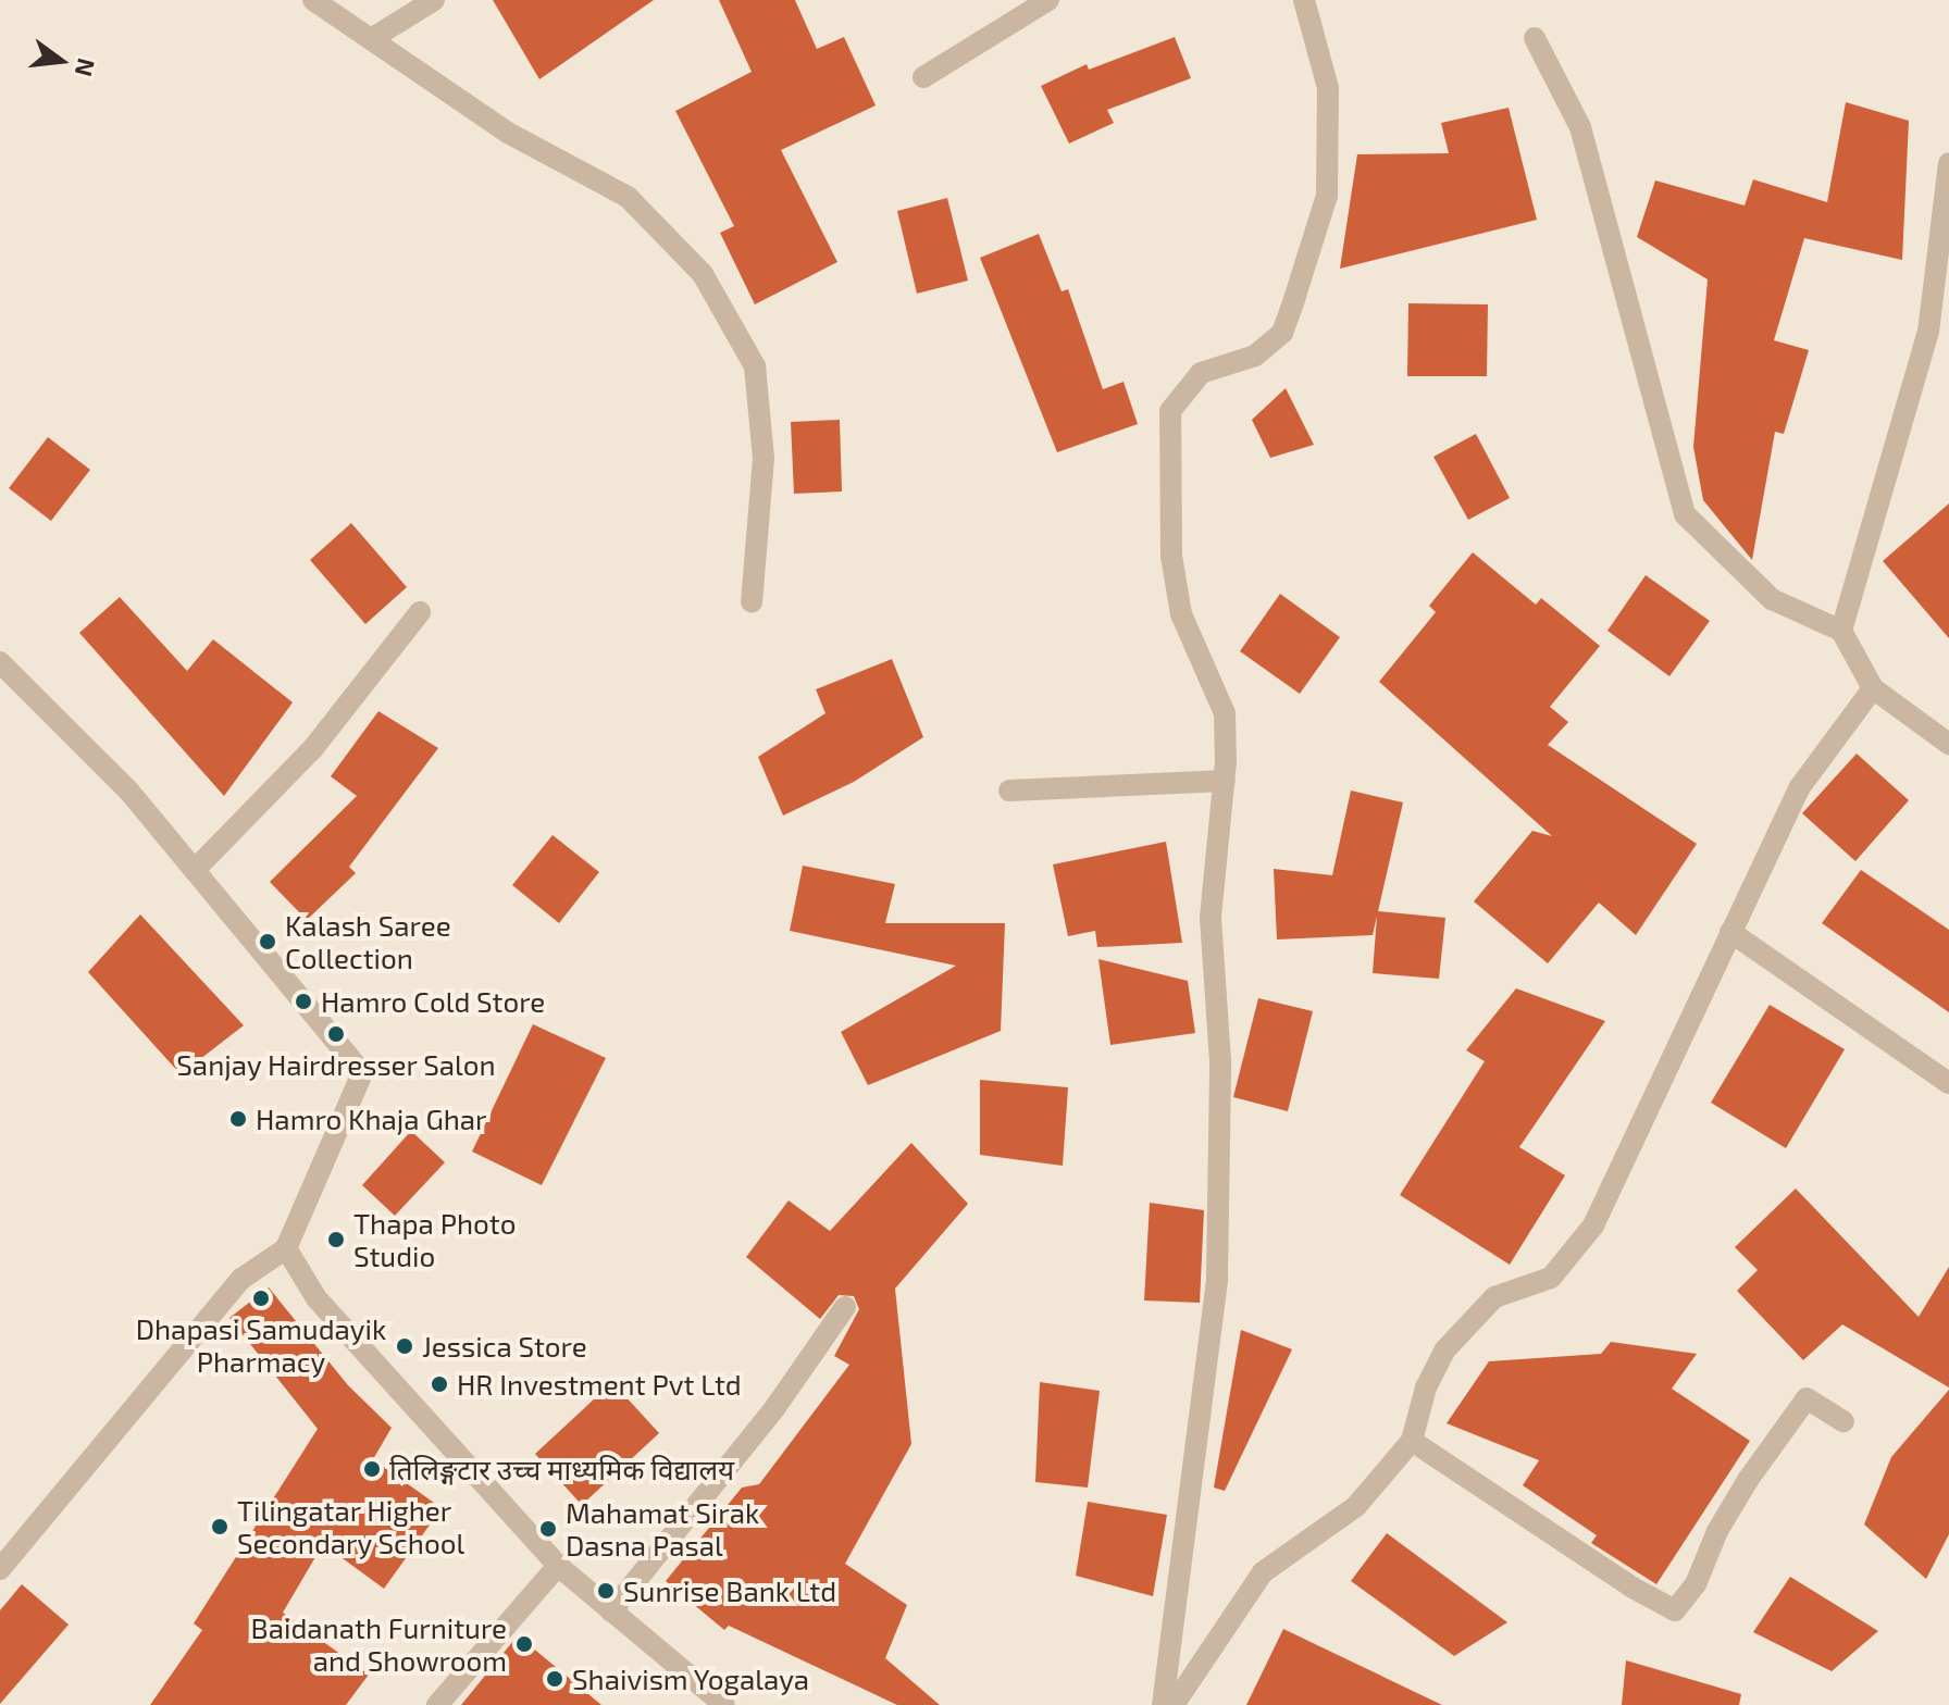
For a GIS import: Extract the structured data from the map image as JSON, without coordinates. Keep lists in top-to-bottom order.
{
  "places": [
    "Kalash Saree Collection",
    "Hamro Cold Store",
    "Sanjay Hairdresser Salon",
    "Hamro Khaja Ghar",
    "Thapa Photo Studio",
    "Dhapasi Samudayik Pharmacy",
    "Jessica Store",
    "HR Investment Pvt Ltd",
    "तिलिङ्गटार उच्च माध्यमिक विद्यालय",
    "Tilingatar Higher Secondary School",
    "Mahamat Sirak Dasna Pasal",
    "Sunrise Bank Ltd",
    "Baidanath Furniture and Showroom",
    "Shaivism Yogalaya"
  ],
  "north": "right"
}
